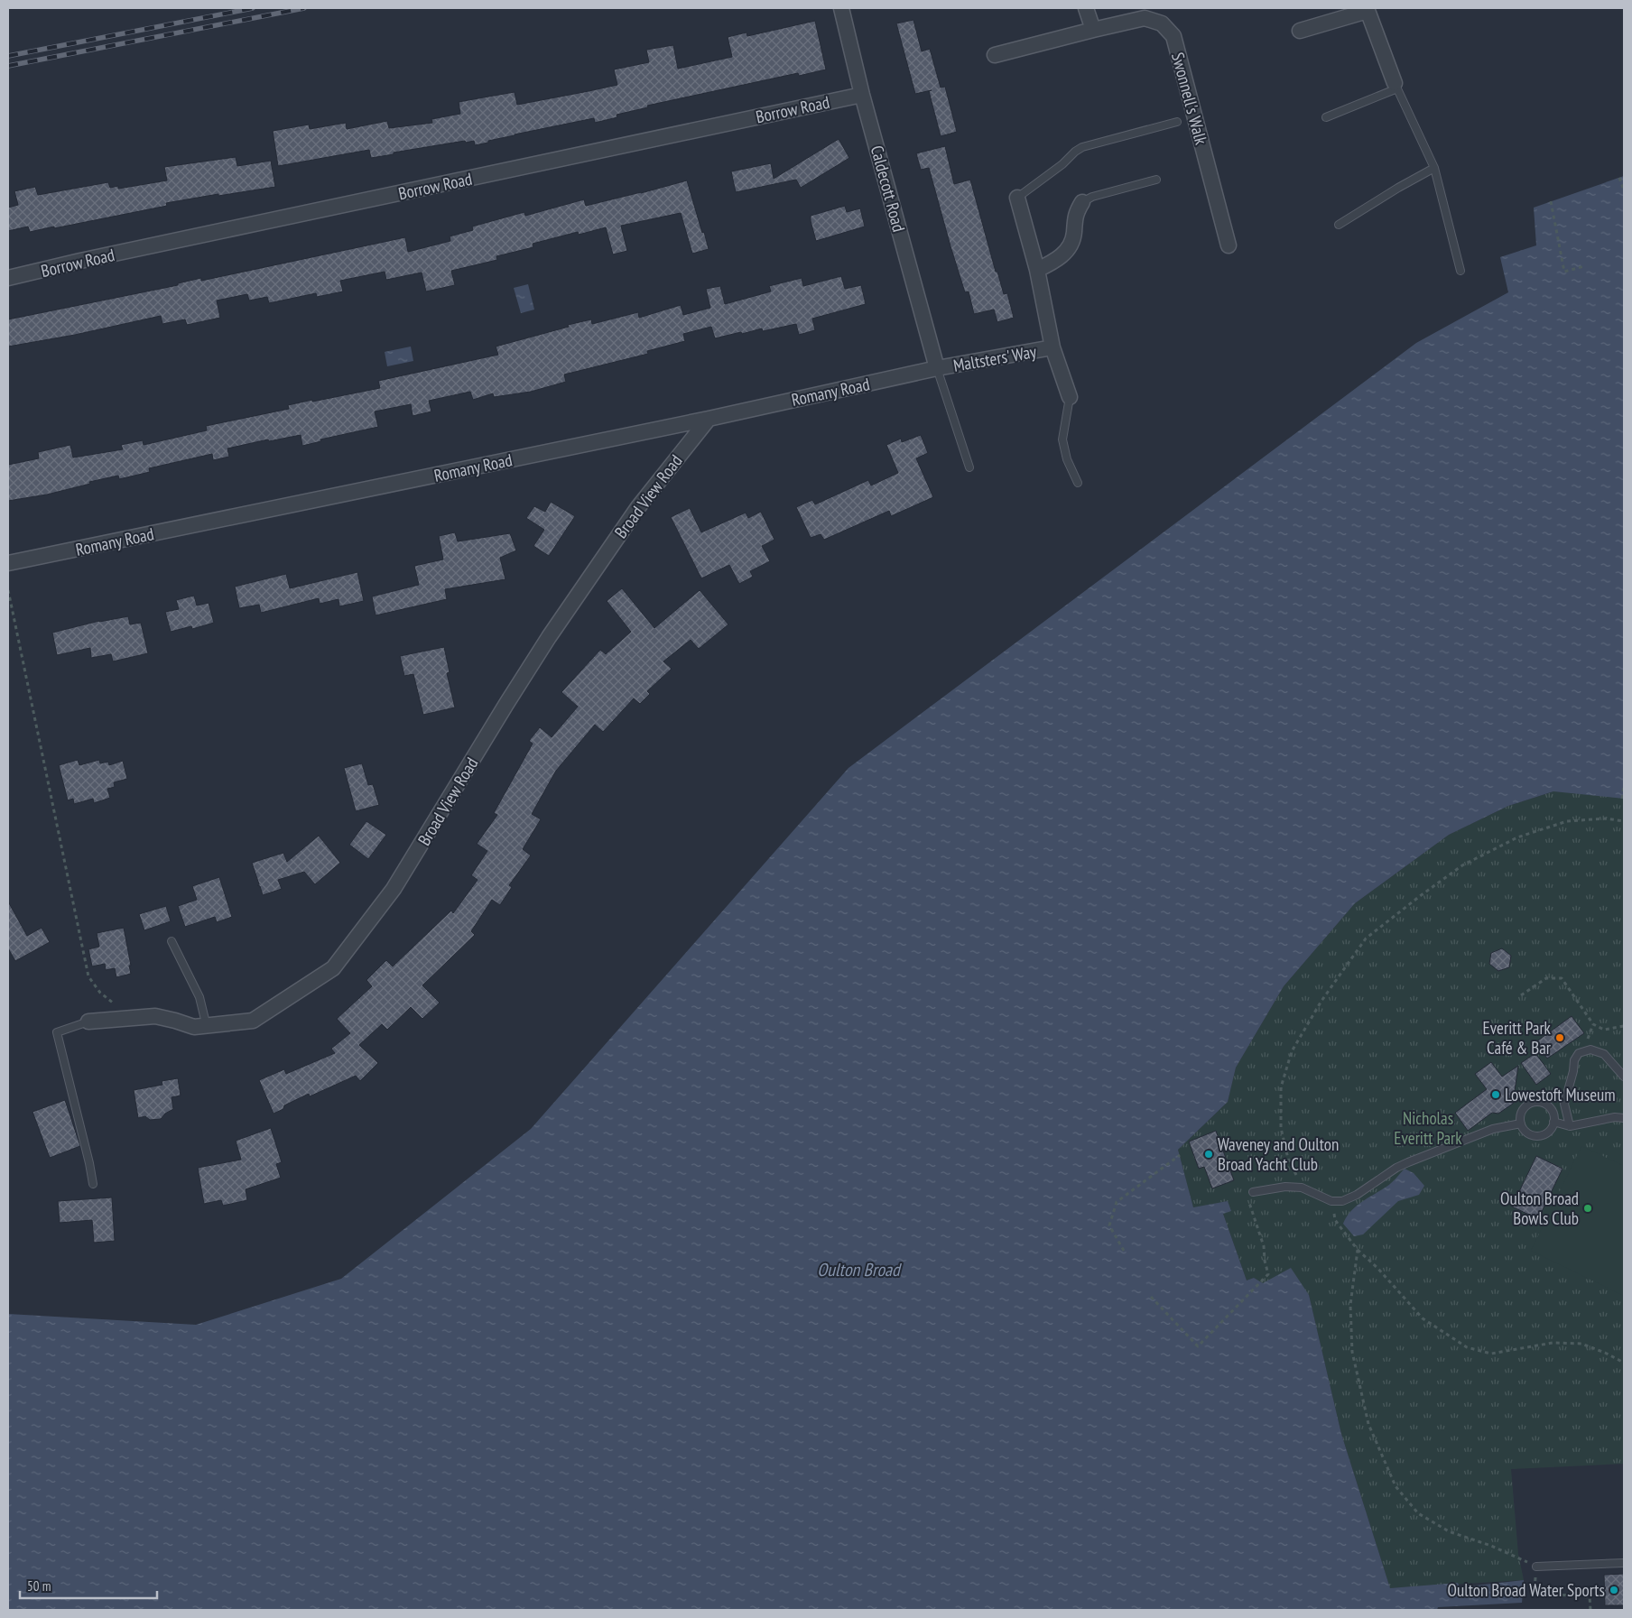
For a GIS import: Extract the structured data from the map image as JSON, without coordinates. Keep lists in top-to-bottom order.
{
  "streets": {
    "street": [
      "Swonnell's Walk",
      "Borrow Road",
      "Caldecott Road",
      "Maltsters' Way",
      "Romany Road",
      "Broad View Road"
    ]
  },
  "crossings": [
    ["Borrow Road", "Caldecott Road"],
    ["Caldecott Road", "Maltsters' Way"],
    ["Caldecott Road", "Romany Road"],
    ["Maltsters' Way", "Romany Road"],
    ["Romany Road", "Broad View Road"]
  ],
  "water": ["Oulton Broad"],
  "parks": ["Nicholas Everitt Park"],
  "places": [
    "Everitt Park Café & Bar",
    "Lowestoft Museum",
    "Waveney and Oulton Broad Yacht Club",
    "Oulton Broad Bowls Club",
    "Oulton Broad Water Sports"
  ],
  "scale_bar": "50 m"
}
